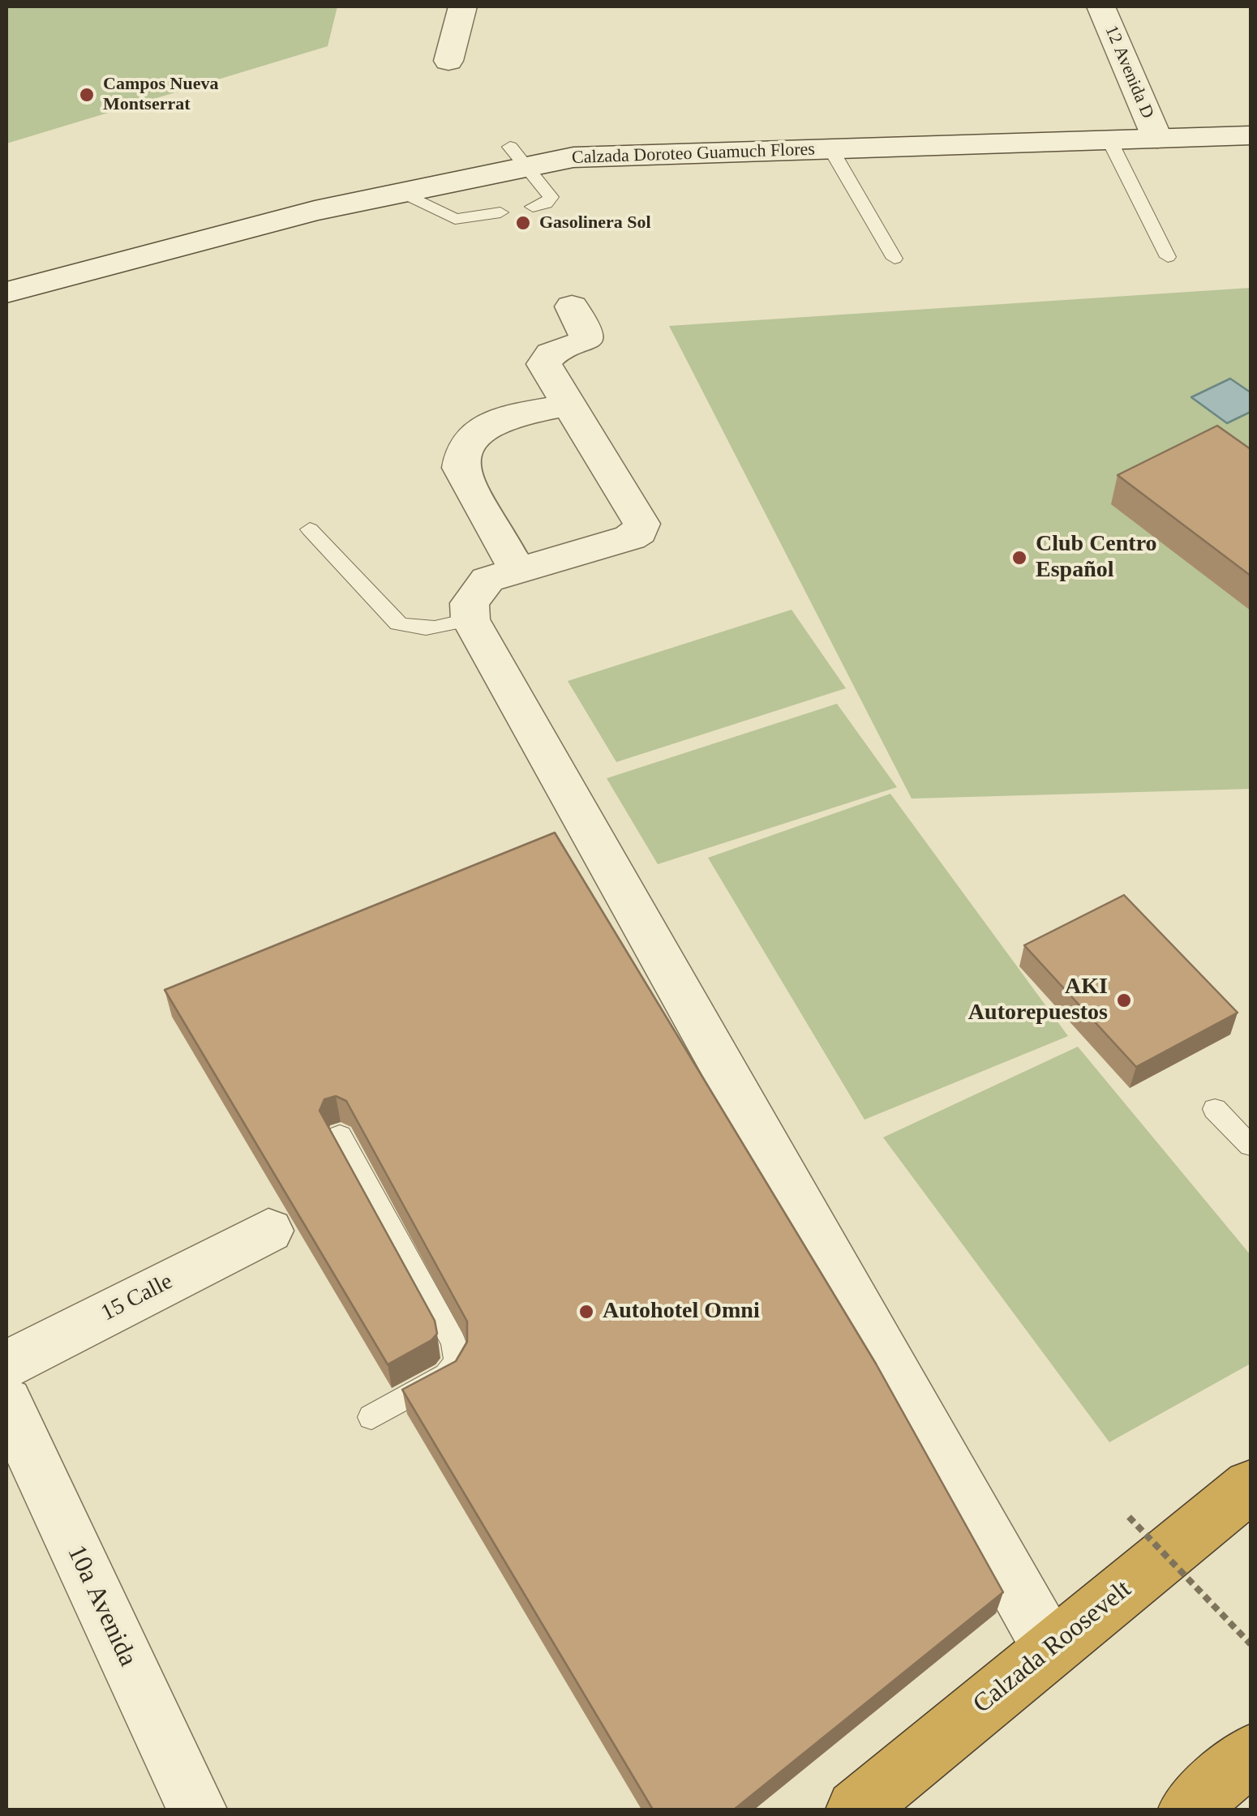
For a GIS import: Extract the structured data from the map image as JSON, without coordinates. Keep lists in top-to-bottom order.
{
  "streets": {
    "highway": ["Calzada Roosevelt"],
    "main road": [
      "12 Avenida D",
      "Calzada Doroteo Guamuch Flores",
      "15 Calle",
      "10a Avenida"
    ]
  },
  "crossings": [
    ["12 Avenida D", "Calzada Doroteo Guamuch Flores"]
  ],
  "places": [
    "Campos Nueva Montserrat",
    "Gasolinera Sol",
    "Club Centro Español",
    "AKI Autorepuestos",
    "Autohotel Omni"
  ]
}
